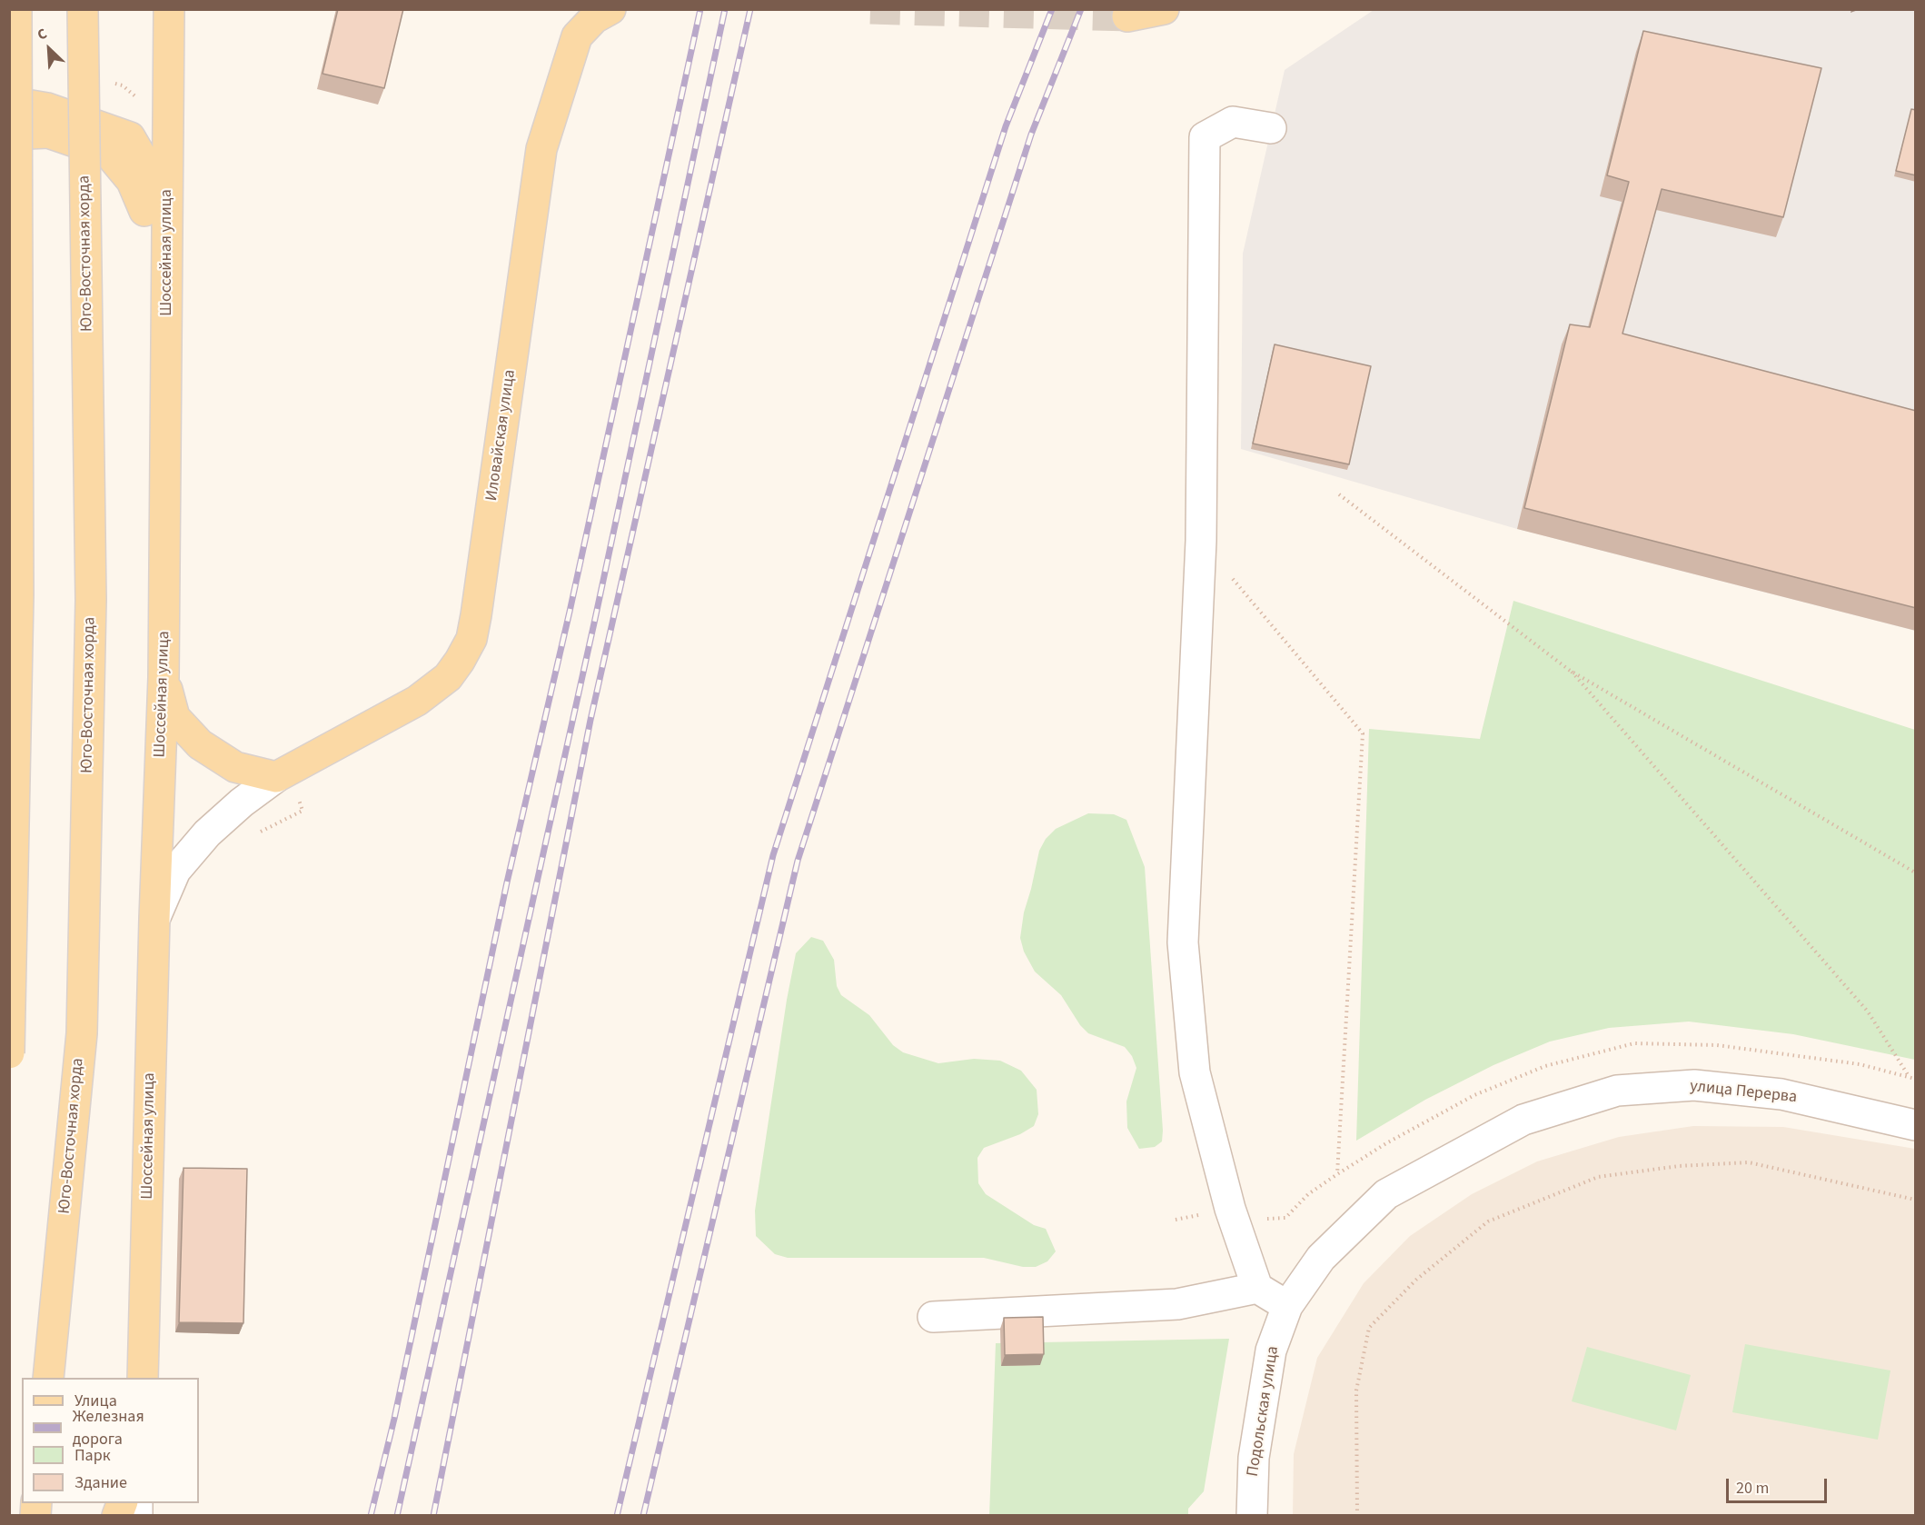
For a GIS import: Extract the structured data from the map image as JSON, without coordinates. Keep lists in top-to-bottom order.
{
  "streets": {
    "main road": ["Шоссейная улица", "Юго-Восточная хорда", "Иловайская улица"],
    "street": ["улица Перерва", "Подольская улица"]
  },
  "crossings": [
    ["Шоссейная улица", "Иловайская улица"],
    ["улица Перерва", "Подольская улица"]
  ],
  "legend": [
    "Улица",
    "Железная дорога",
    "Парк",
    "Здание"
  ],
  "scale_bar": "20 m",
  "north": "top left"
}
